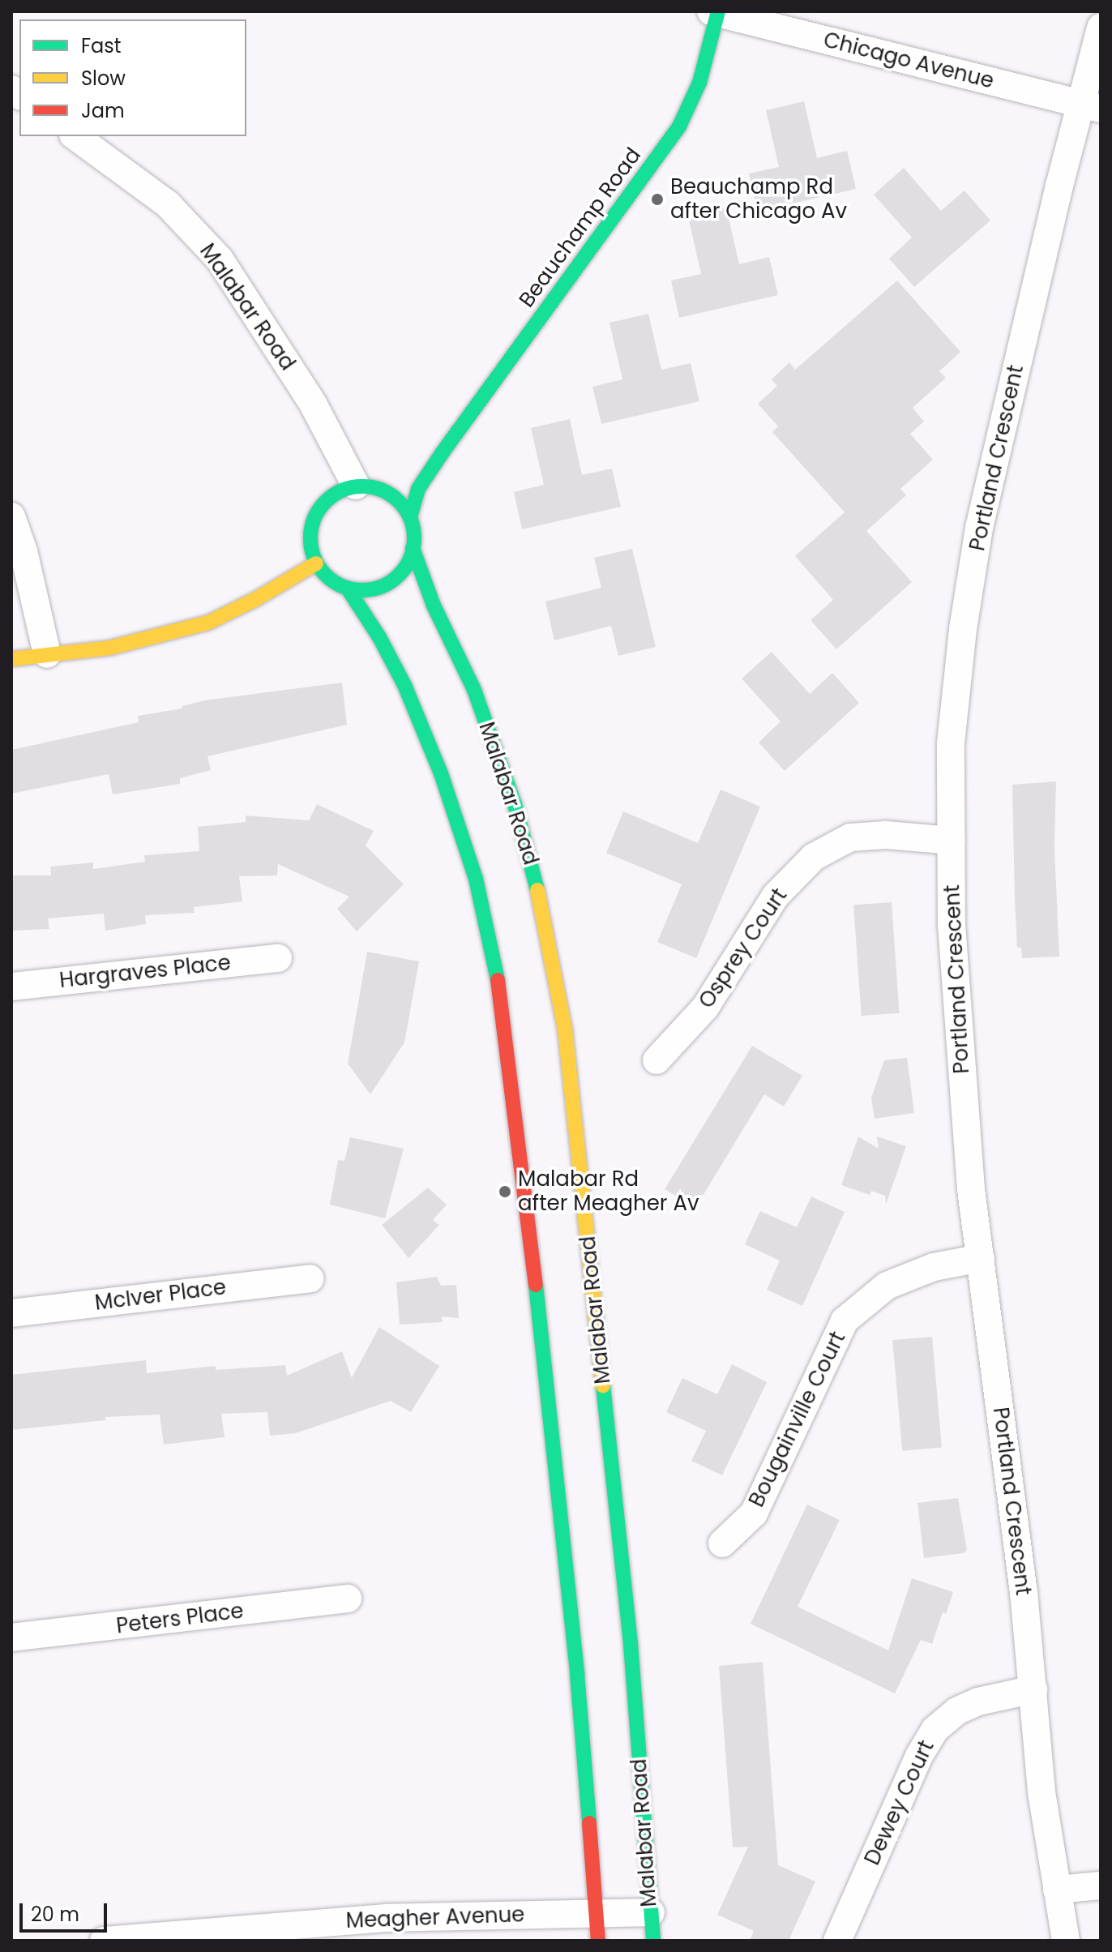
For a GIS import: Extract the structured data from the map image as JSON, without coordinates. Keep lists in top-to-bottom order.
{
  "streets": {
    "main road": ["Beauchamp Road", "Malabar Road"],
    "street": [
      "Chicago Avenue",
      "Portland Crescent",
      "Osprey Court",
      "Hargraves Place",
      "McIver Place",
      "Bougainville Court",
      "Peters Place",
      "Dewey Court",
      "Meagher Avenue"
    ]
  },
  "crossings": [
    ["Chicago Avenue", "Beauchamp Road"],
    ["Chicago Avenue", "Portland Crescent"],
    ["Beauchamp Road", "Malabar Road"],
    ["Malabar Road", "Meagher Avenue"],
    ["Portland Crescent", "Osprey Court"],
    ["Portland Crescent", "Bougainville Court"],
    ["Portland Crescent", "Dewey Court"]
  ],
  "places": ["Beauchamp Rd after Chicago Av", "Malabar Rd after Meagher Av"],
  "legend": ["Fast", "Slow", "Jam"],
  "scale_bar": "20 m"
}
